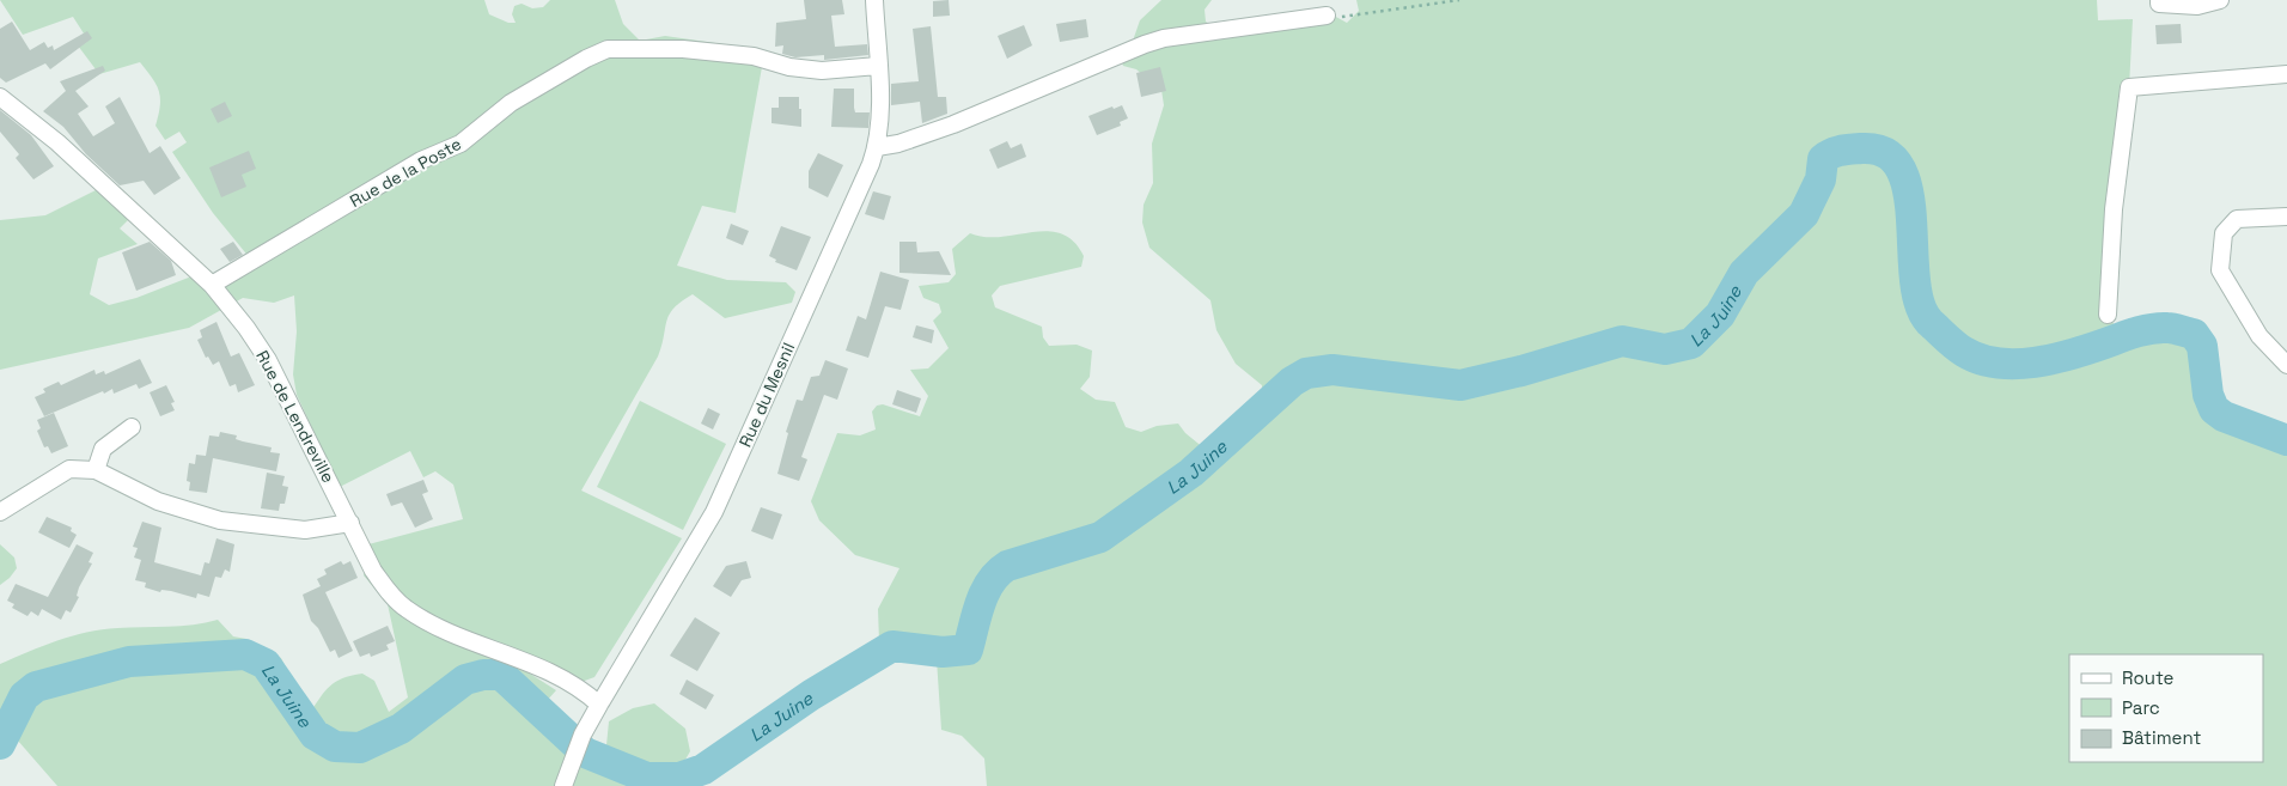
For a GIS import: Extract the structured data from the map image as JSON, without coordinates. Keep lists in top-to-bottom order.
{
  "streets": {
    "street": ["Rue de la Poste", "Rue du Mesnil", "Rue de Lendreville"]
  },
  "crossings": [
    ["Rue de la Poste", "Rue du Mesnil"],
    ["Rue de la Poste", "Rue de Lendreville"],
    ["Rue du Mesnil", "Rue de Lendreville"]
  ],
  "water": ["La Juine"],
  "legend": ["Route", "Parc", "Bâtiment"]
}
